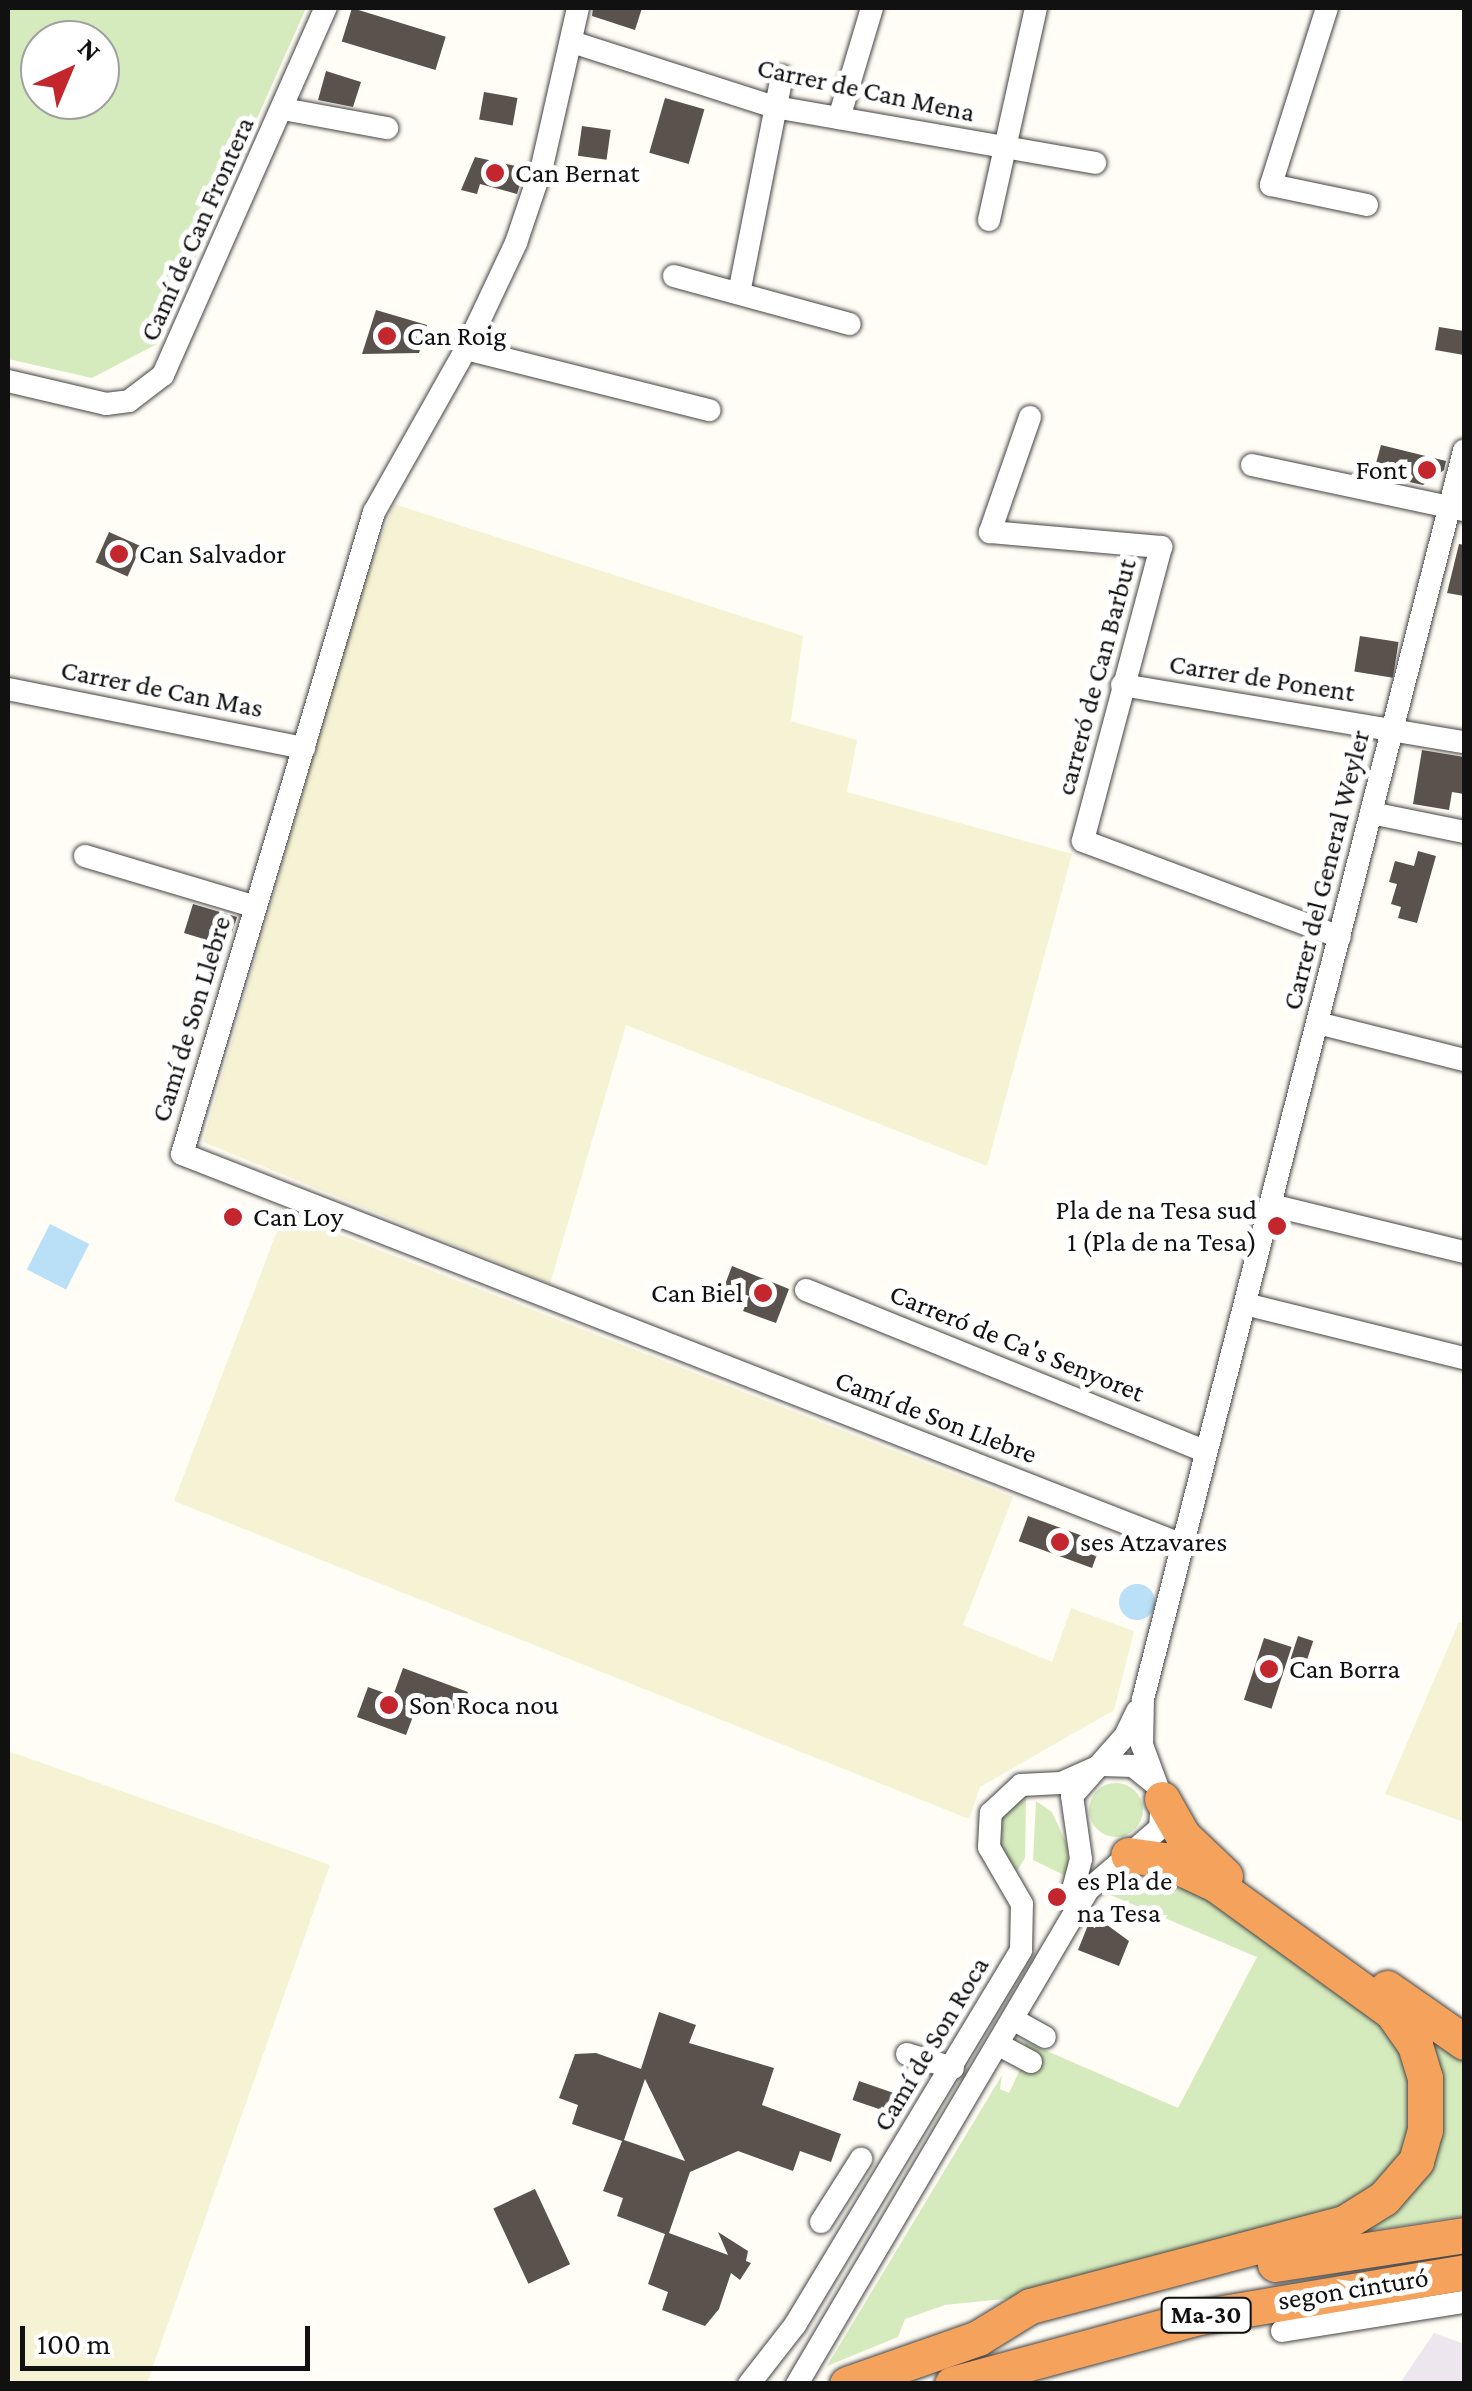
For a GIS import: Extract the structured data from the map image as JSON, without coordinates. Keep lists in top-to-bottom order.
{
  "streets": {
    "highway": ["segon cinturó", "Ma-30"],
    "street": [
      "Carrer de Can Mena",
      "Camí de Can Frontera",
      "carreró de Can Barbut",
      "Carrer de Ponent",
      "Carrer de Can Mas",
      "Carrer del General Weyler",
      "Camí de Son Llebre",
      "Carreró de Ca's Senyoret",
      "Camí de Son Roca"
    ]
  },
  "crossings": [
    ["Carrer de Can Mena", "Camí de Son Llebre"],
    ["carreró de Can Barbut", "Carrer de Ponent"],
    ["carreró de Can Barbut", "Carrer del General Weyler"],
    ["Carrer de Ponent", "Carrer del General Weyler"],
    ["Carrer de Can Mas", "Camí de Son Llebre"],
    ["Carrer del General Weyler", "Camí de Son Llebre"],
    ["Carrer del General Weyler", "Carreró de Ca's Senyoret"],
    ["segon cinturó", "Ma-30"]
  ],
  "places": [
    "Can Bernat",
    "Can Roig",
    "Font",
    "Can Salvador",
    "Can Loy",
    "Pla de na Tesa sud 1 (Pla de na Tesa)",
    "Can Biel",
    "ses Atzavares",
    "Can Borra",
    "Son Roca nou",
    "es Pla de na Tesa"
  ],
  "scale_bar": "100 m",
  "north": "top right"
}
